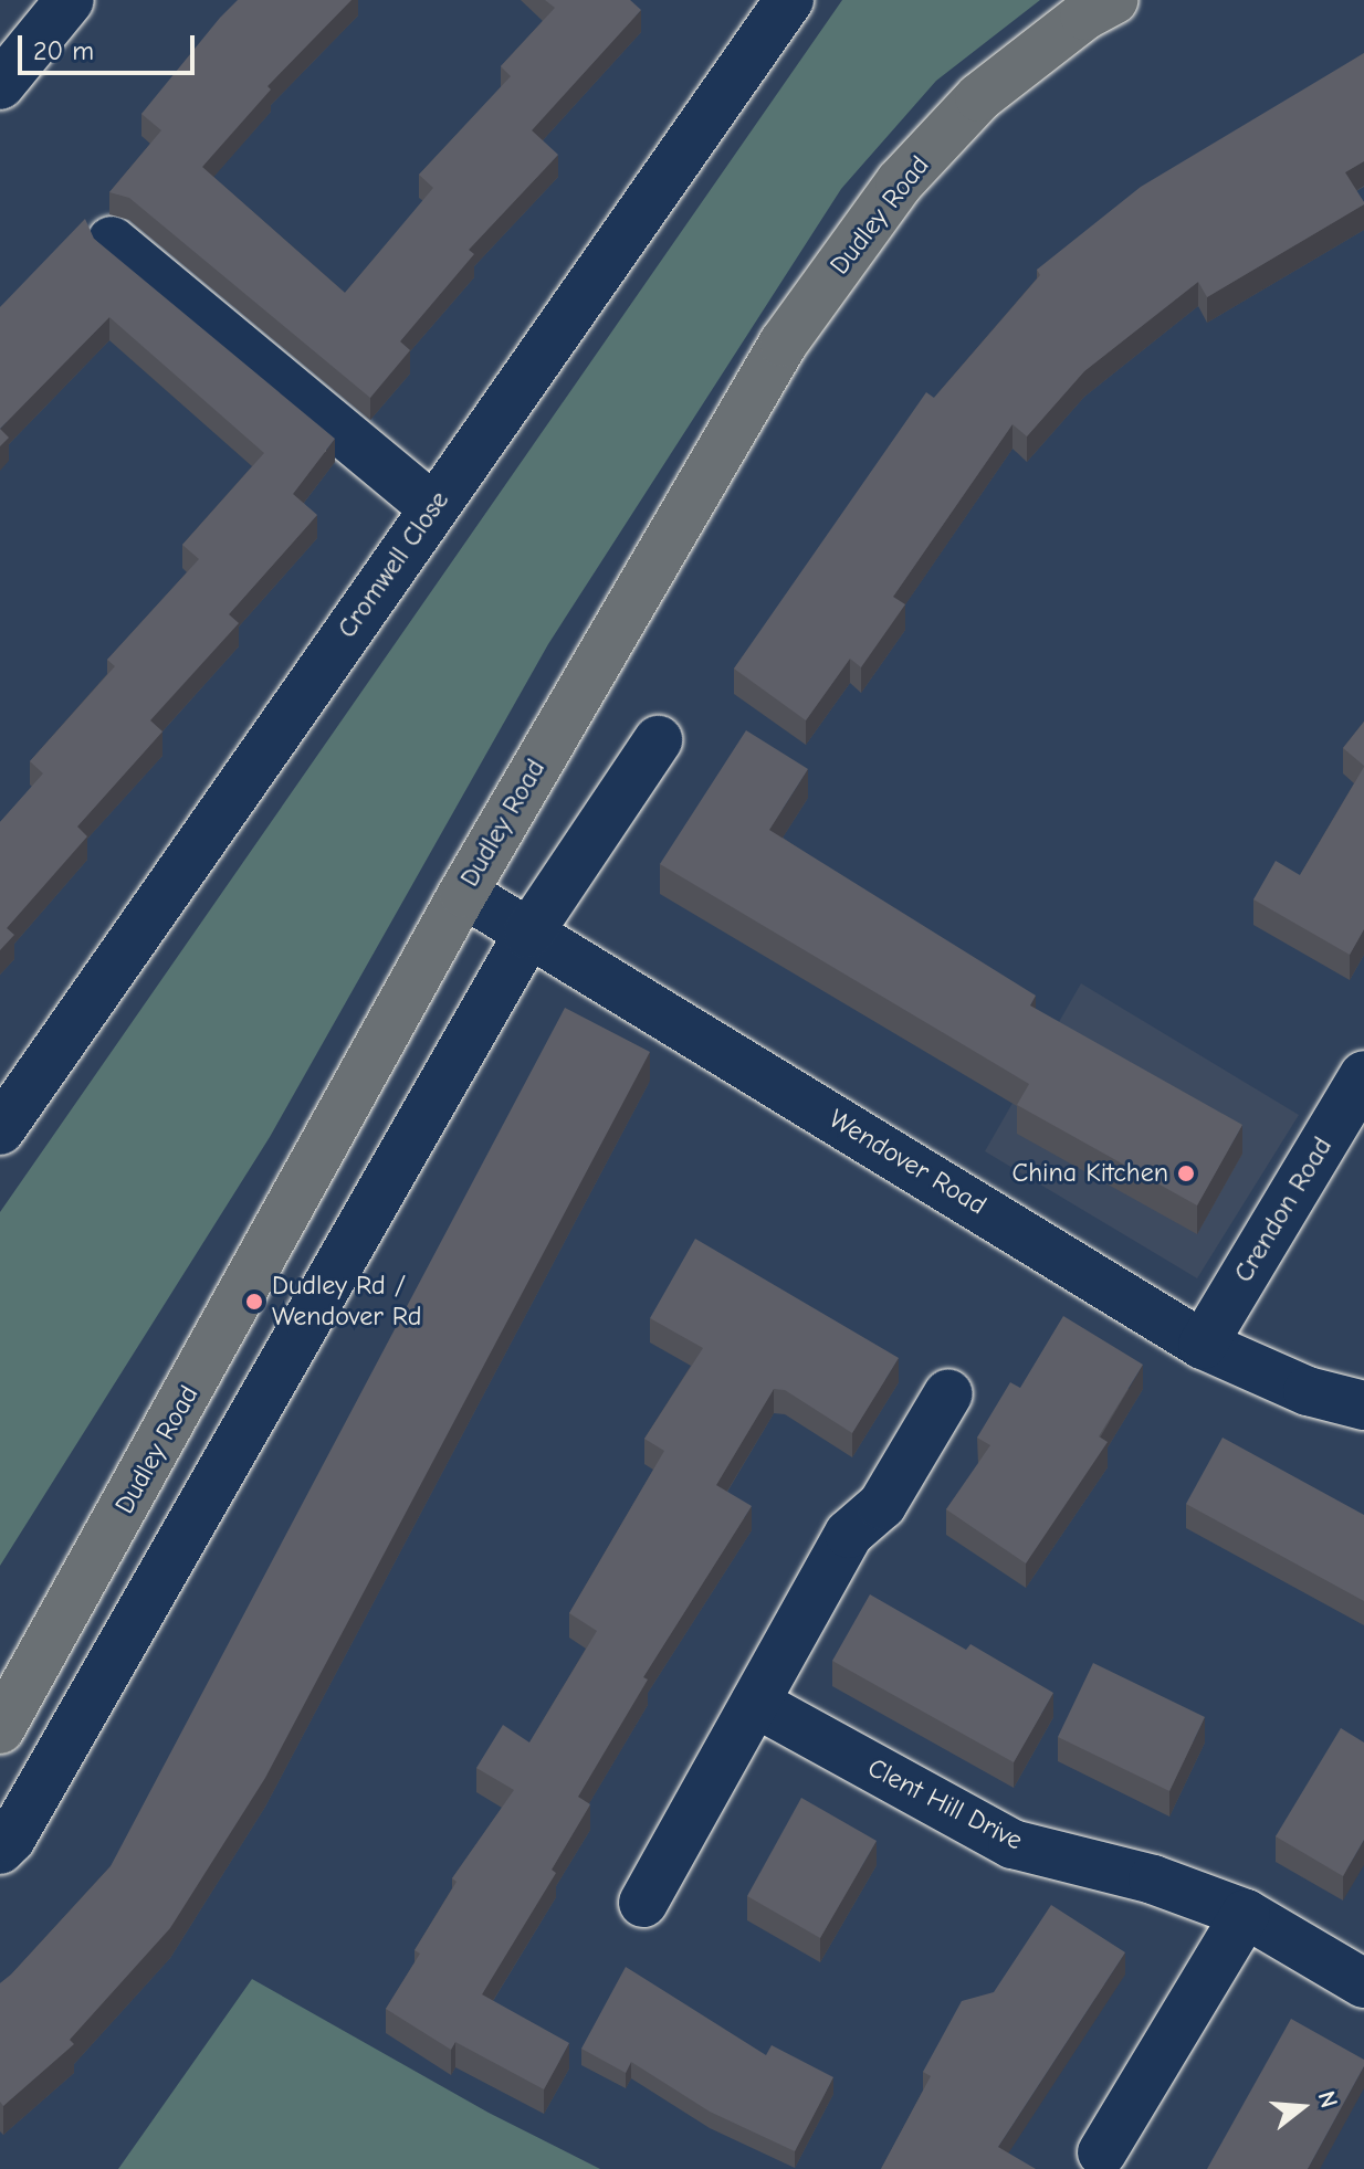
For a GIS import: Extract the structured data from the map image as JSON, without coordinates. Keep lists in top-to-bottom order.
{
  "streets": {
    "main road": ["Dudley Road"],
    "street": [
      "Cromwell Close",
      "Wendover Road",
      "Crendon Road",
      "Clent Hill Drive"
    ]
  },
  "crossings": [
    ["Dudley Road", "Wendover Road"],
    ["Wendover Road", "Crendon Road"]
  ],
  "places": ["China Kitchen", "Dudley Rd / Wendover Rd"],
  "scale_bar": "20 m",
  "north": "right"
}
